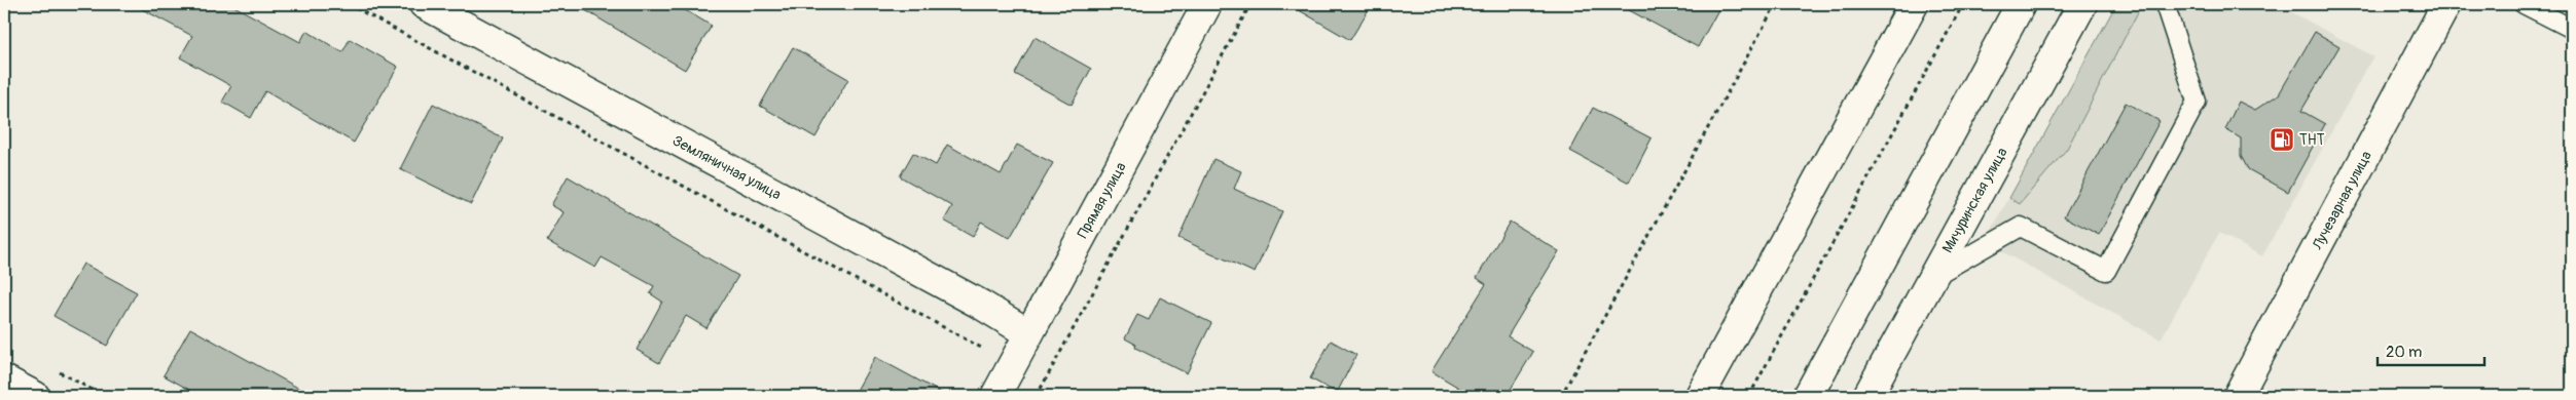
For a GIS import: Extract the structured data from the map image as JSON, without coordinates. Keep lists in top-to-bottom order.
{
  "streets": {
    "street": [
      "Земляничная улица",
      "Прямая улица",
      "Мичуринская улица",
      "Лучезарная улица"
    ]
  },
  "crossings": [
    ["Земляничная улица", "Прямая улица"]
  ],
  "places": {
    "fuel station": ["ТНТ"]
  },
  "scale_bar": "20 m"
}
